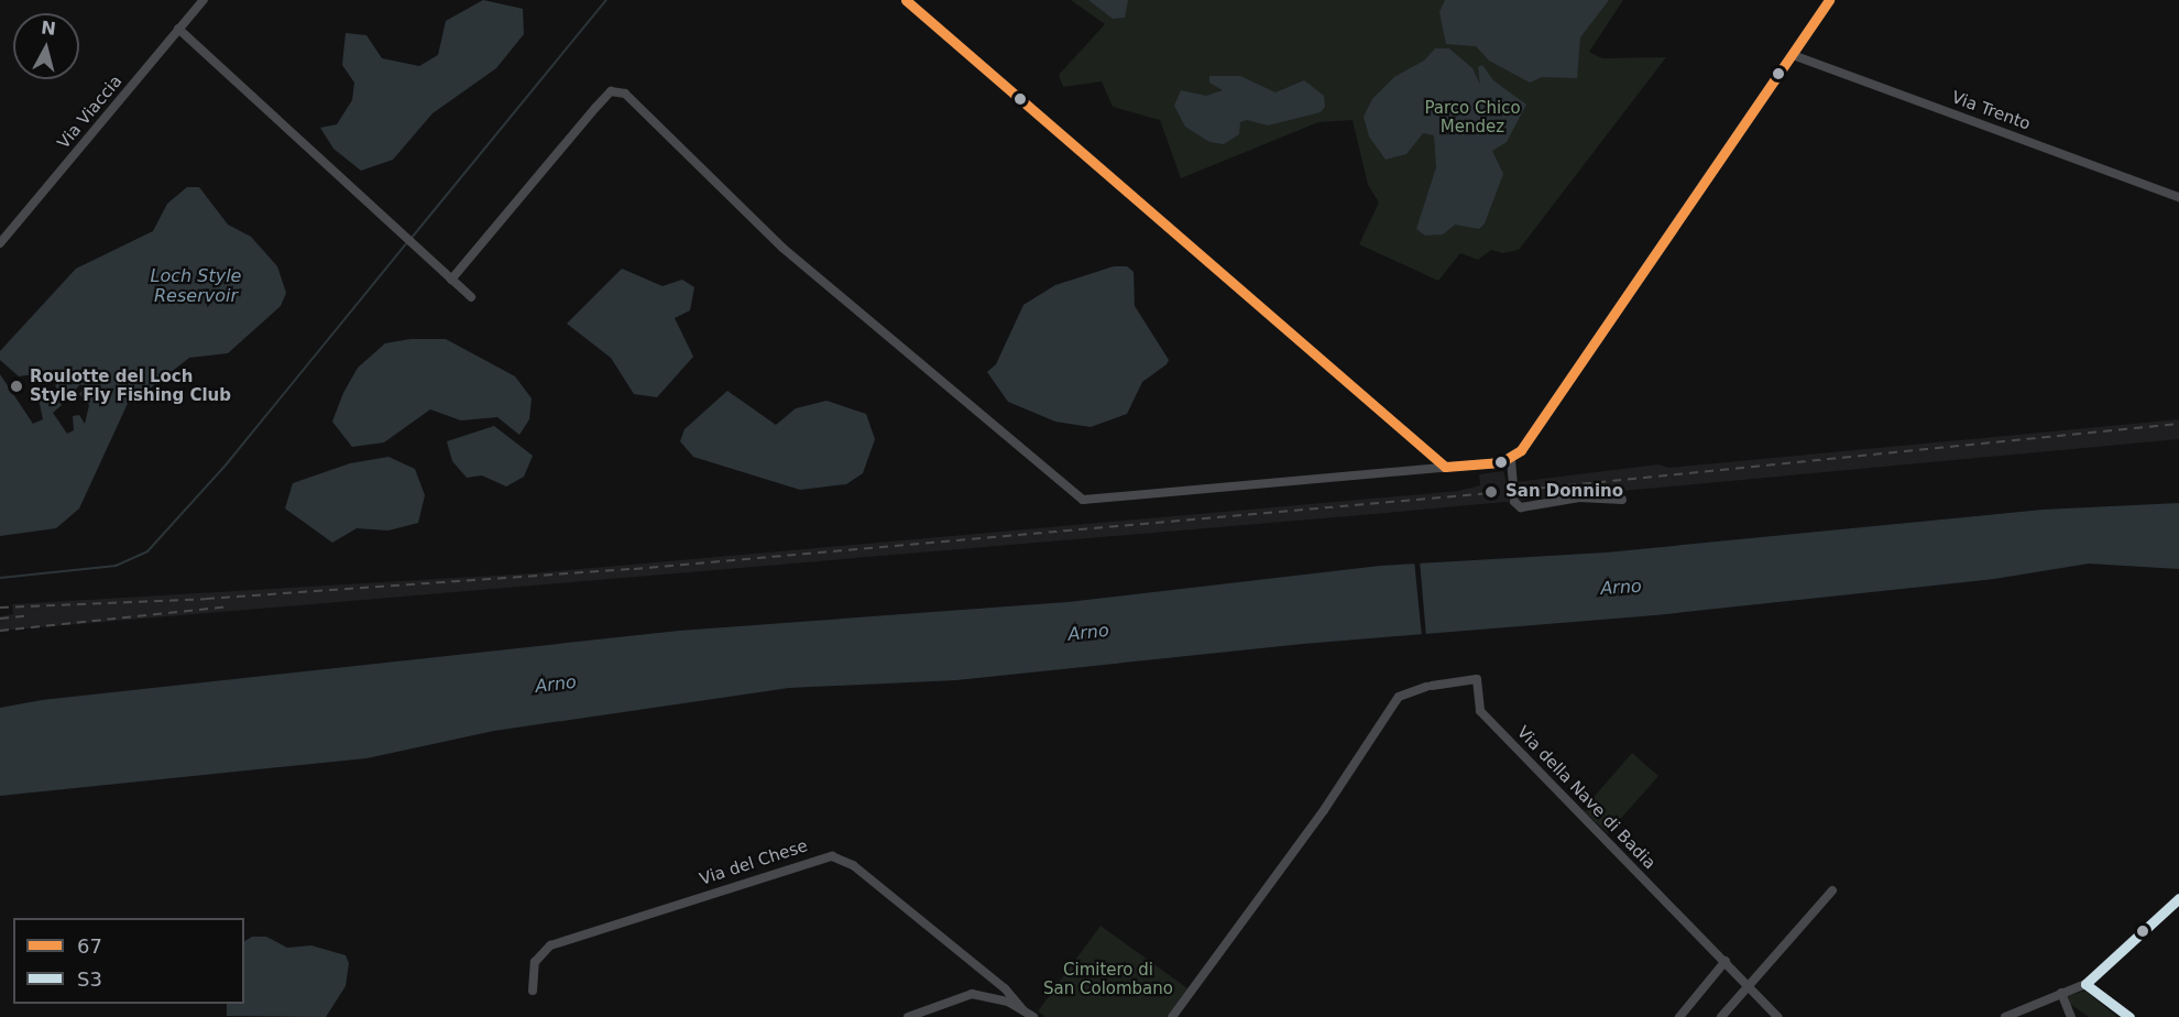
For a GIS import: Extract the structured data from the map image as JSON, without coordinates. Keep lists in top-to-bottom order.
{
  "streets": {
    "street": [
      "Via Trento",
      "Via Viaccia",
      "Via della Nave di Badia",
      "Via del Chese"
    ]
  },
  "water": ["Loch Style Reservoir", "Arno"],
  "parks": ["Parco Chico Mendez", "Cimitero di San Colombano"],
  "places": ["Roulotte del Loch Style Fly Fishing Club", "San Donnino"],
  "lines": ["transit line 67", "transit line S3"],
  "legend": ["67", "S3"],
  "north": "top"
}
